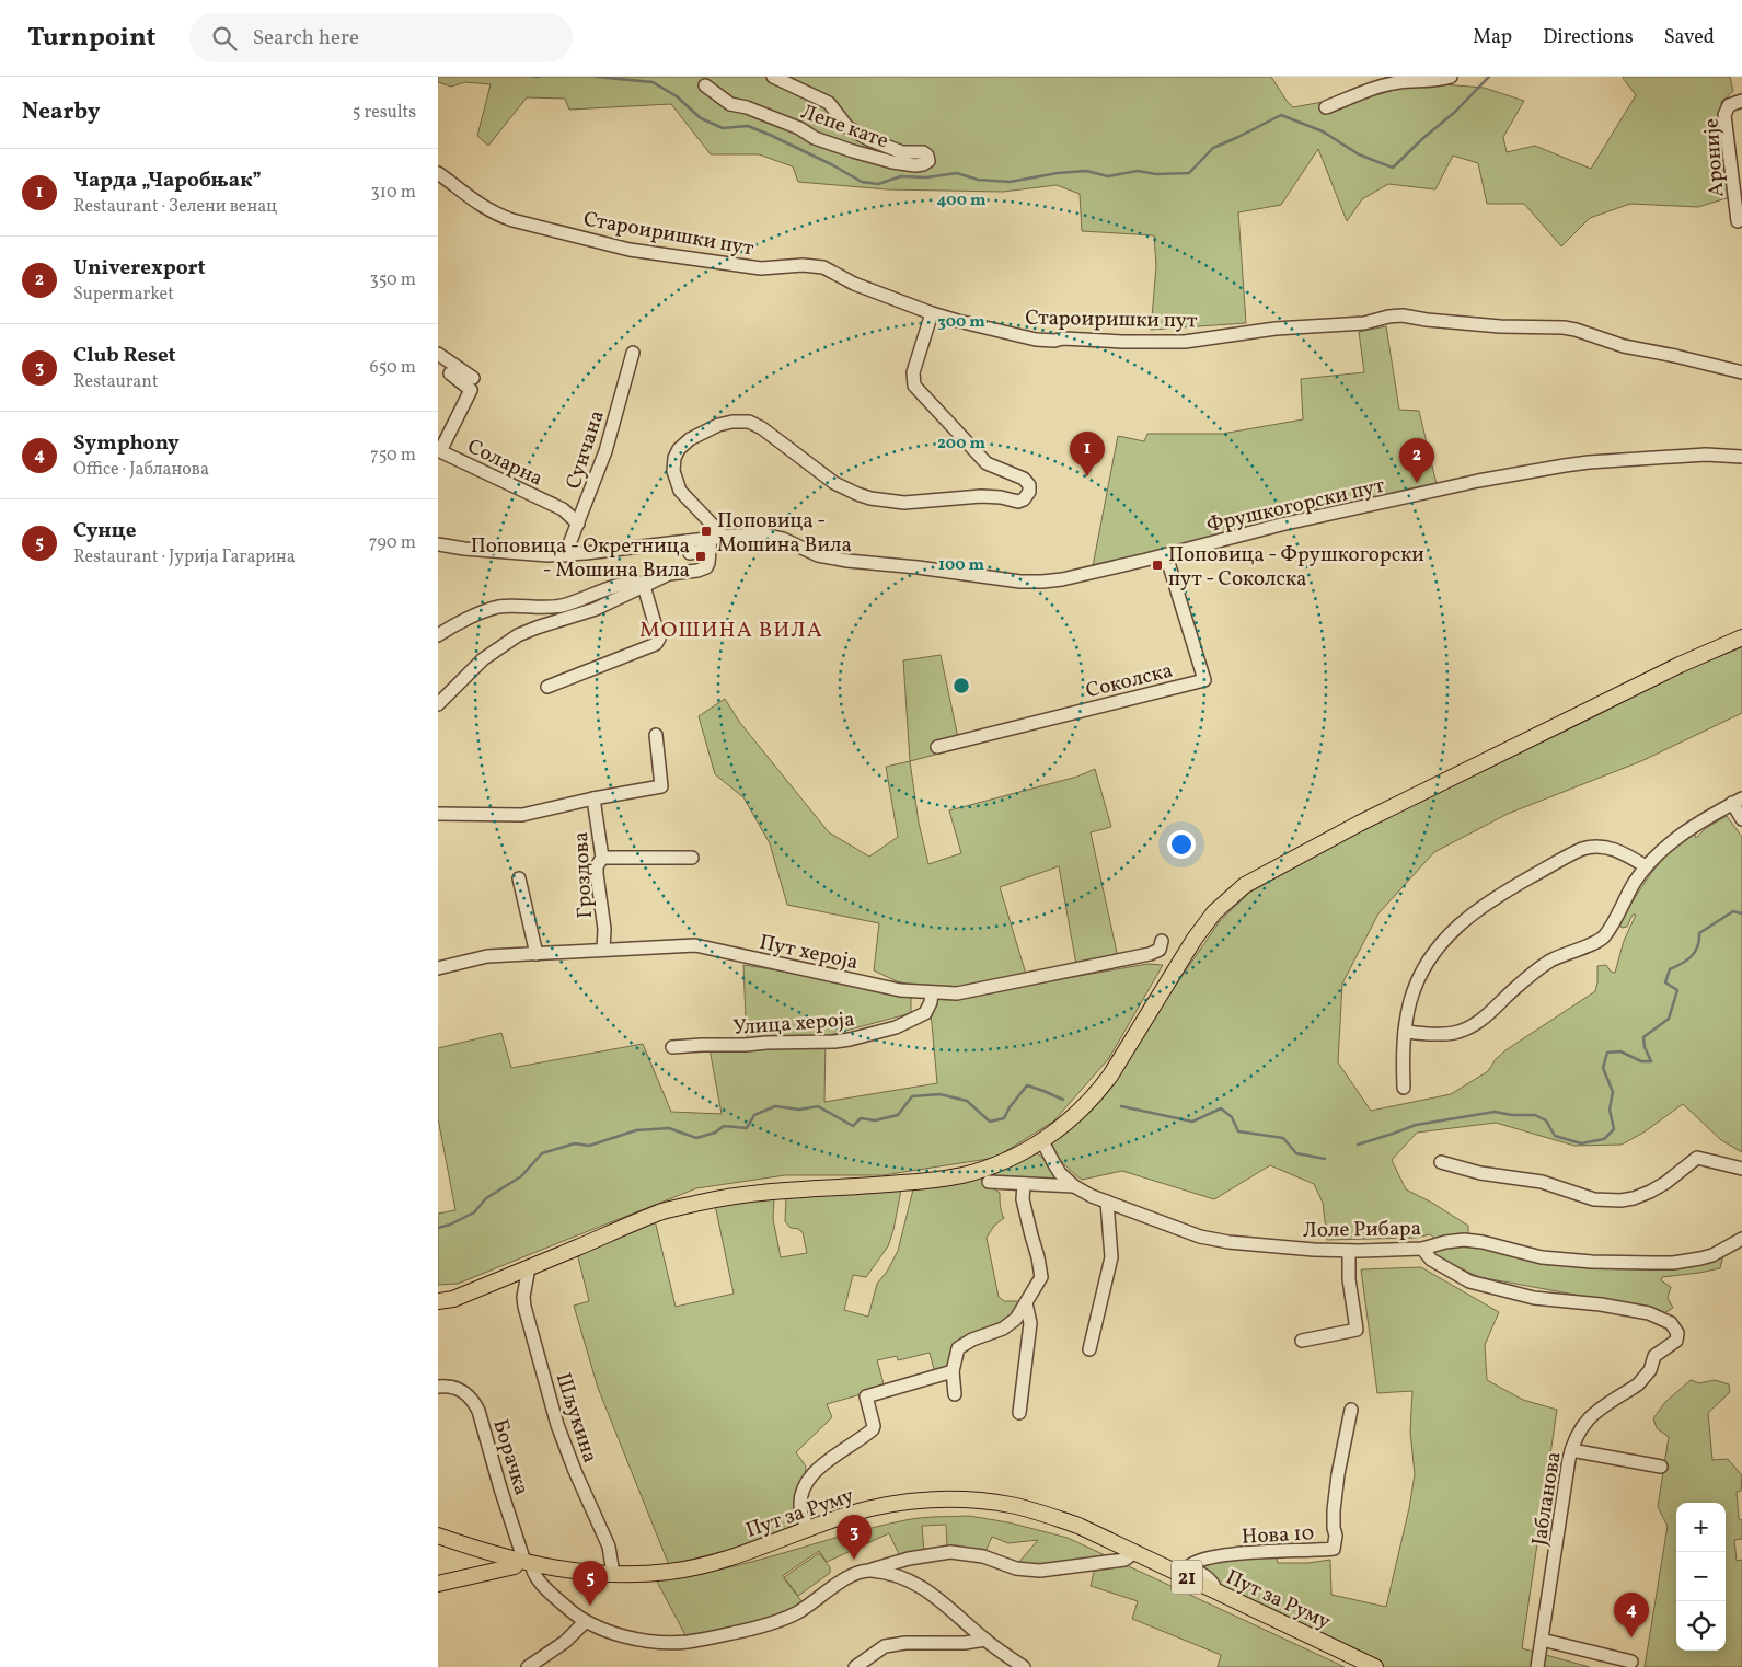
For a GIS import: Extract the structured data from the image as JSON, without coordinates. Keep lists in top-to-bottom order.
{
  "streets": {
    "main road": ["Пут за Руму", "21"],
    "street": [
      "Лепе кате",
      "Ароније",
      "Староиришки пут",
      "Сунчана",
      "Соларна",
      "Фрушкогорски пут",
      "Соколска",
      "Гроздова",
      "Пут хероја",
      "Улица хероја",
      "Лоле Рибара",
      "Шљукина",
      "Борачка",
      "Јабланова",
      "Нова 10"
    ]
  },
  "crossings": [
    ["Сунчана", "Соларна"],
    ["Сунчана", "Фрушкогорски пут"],
    ["Фрушкогорски пут", "Соколска"],
    ["Гроздова", "Пут хероја"],
    ["Пут хероја", "Улица хероја"],
    ["Лоле Рибара", "Јабланова"],
    ["Шљукина", "Пут за Руму"],
    ["Борачка", "Пут за Руму"],
    ["Пут за Руму", "Нова 10"]
  ],
  "districts": ["МОШИНА ВИЛА"],
  "places": {
    "transit": ["Поповица - Мошина Вила", "Поповица - Окретница - Мошина Вила", "Поповица - Фрушкогорски пут - Соколска"]
  },
  "page": {
    "header": "Turnpoint",
    "search": "Search here",
    "nav": ["Map", "Directions", "Saved"],
    "heading": ["Nearby", "5 results"],
    "list": [
      {
        "mark": "1",
        "name": "Чарда „Чаробњак”",
        "note": "Restaurant · Зелени венац",
        "value": "310 m"
      },
      {
        "mark": "2",
        "name": "Univerexport",
        "note": "Supermarket",
        "value": "350 m"
      },
      {
        "mark": "3",
        "name": "Club Reset",
        "note": "Restaurant",
        "value": "650 m"
      },
      {
        "mark": "4",
        "name": "Symphony",
        "note": "Office · Јабланова",
        "value": "750 m"
      },
      {
        "mark": "5",
        "name": "Сунце",
        "note": "Restaurant · Јурија Гагарина",
        "value": "790 m"
      }
    ],
    "pins": [
      "1",
      "2",
      "3",
      "5",
      "4"
    ],
    "map_buttons": ["+", "−"]
  },
  "rings": [
    "400 m",
    "300 m",
    "200 m",
    "100 m"
  ]
}
